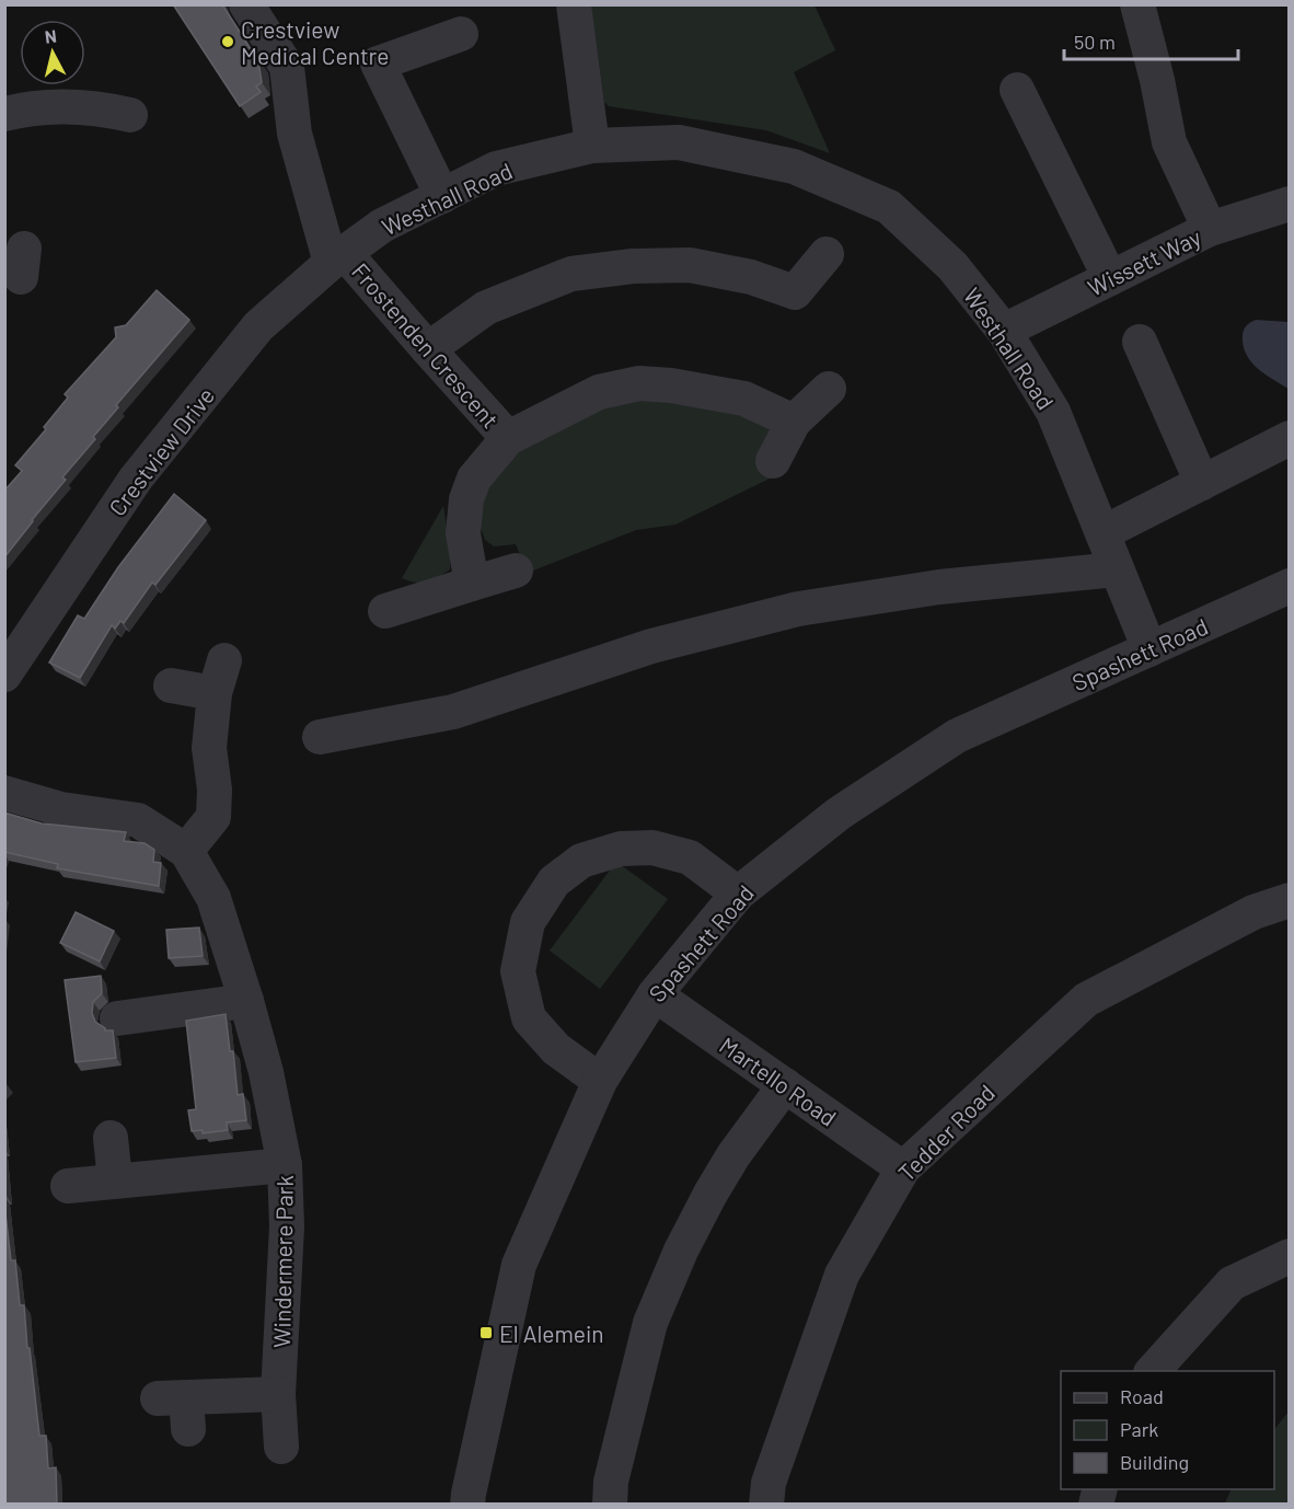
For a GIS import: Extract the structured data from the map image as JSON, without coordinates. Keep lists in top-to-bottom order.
{
  "streets": {
    "street": [
      "Westhall Road",
      "Wissett Way",
      "Frostenden Crescent",
      "Crestview Drive",
      "Spashett Road",
      "Martello Road",
      "Tedder Road",
      "Windermere Park"
    ]
  },
  "crossings": [
    ["Westhall Road", "Wissett Way"],
    ["Westhall Road", "Frostenden Crescent"],
    ["Westhall Road", "Crestview Drive"],
    ["Westhall Road", "Spashett Road"],
    ["Frostenden Crescent", "Crestview Drive"],
    ["Spashett Road", "Martello Road"],
    ["Martello Road", "Tedder Road"]
  ],
  "places": {
    "other": ["Crestview Medical Centre"],
    "transit": ["El Alemein"]
  },
  "legend": ["Road", "Park", "Building"],
  "scale_bar": "50 m",
  "north": "top"
}
